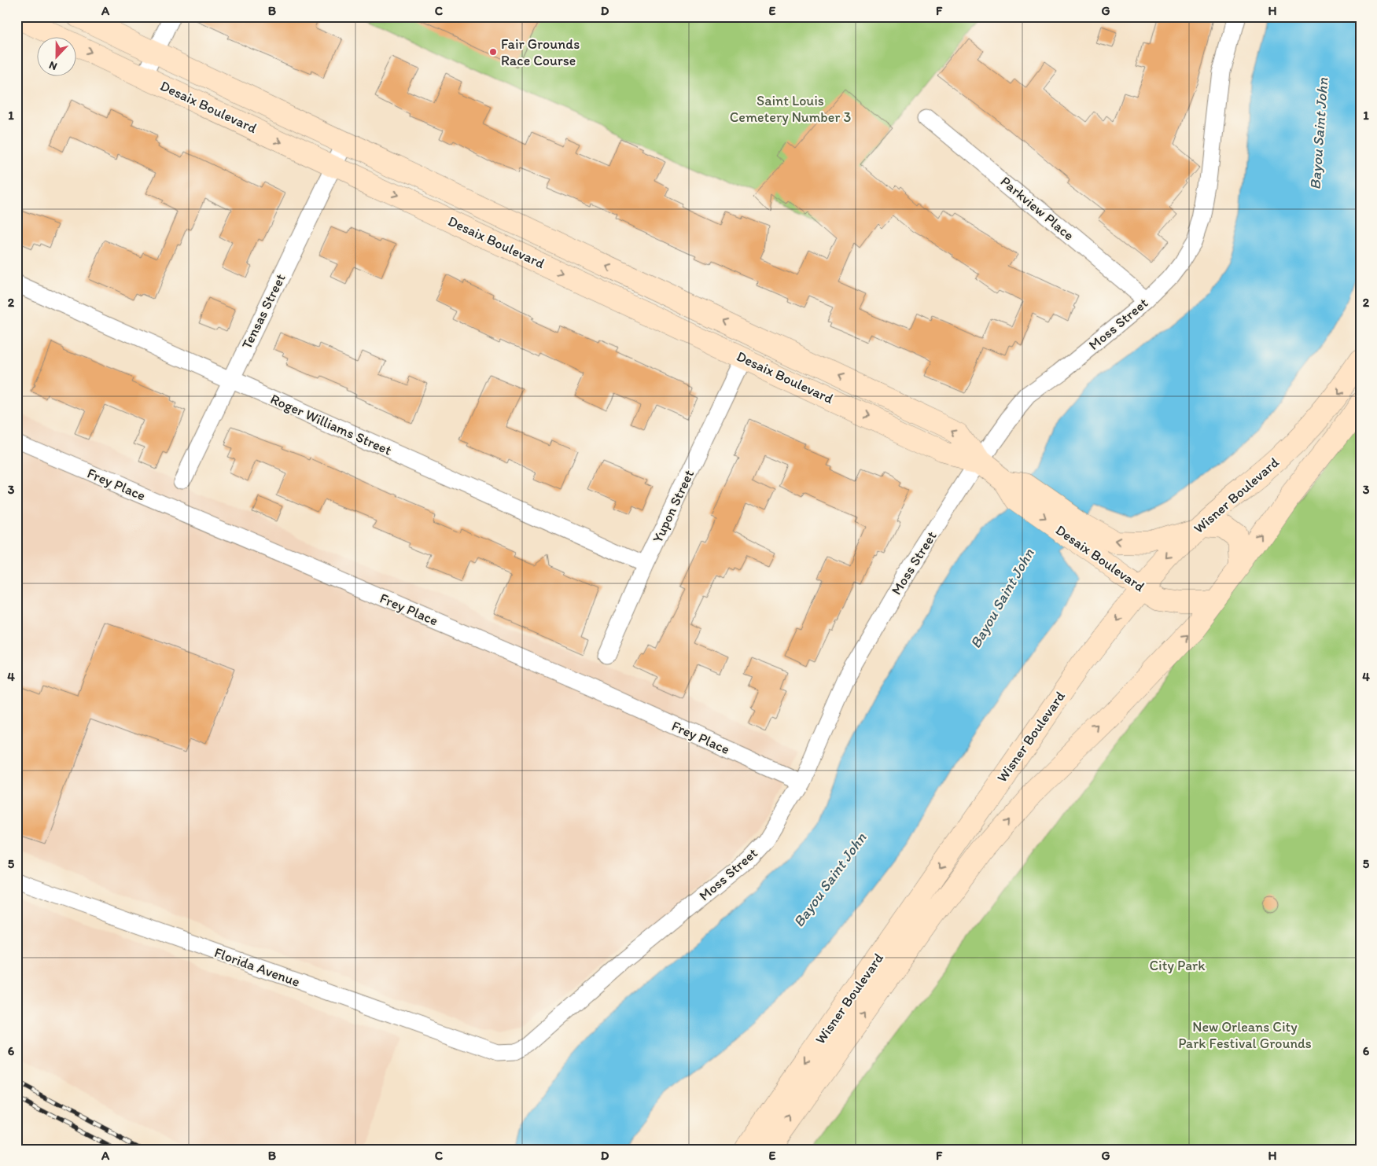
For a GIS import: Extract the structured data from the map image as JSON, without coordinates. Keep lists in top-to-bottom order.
{
  "streets": {
    "street": [
      "Desaix Boulevard",
      "Parkview Place",
      "Tensas Street",
      "Moss Street",
      "Roger Williams Street",
      "Frey Place",
      "Wisner Boulevard",
      "Yupon Street",
      "Florida Avenue"
    ]
  },
  "crossings": [
    ["Desaix Boulevard", "Tensas Street"],
    ["Desaix Boulevard", "Moss Street"],
    ["Desaix Boulevard", "Wisner Boulevard"],
    ["Desaix Boulevard", "Yupon Street"],
    ["Parkview Place", "Moss Street"],
    ["Tensas Street", "Roger Williams Street"],
    ["Moss Street", "Frey Place"],
    ["Moss Street", "Florida Avenue"],
    ["Roger Williams Street", "Yupon Street"]
  ],
  "water": ["Bayou Saint John"],
  "parks": ["Saint Louis Cemetery Number 3", "City Park", "New Orleans City Park Festival Grounds"],
  "places": ["Fair Grounds Race Course"],
  "north": "bottom",
  "grid": {
    "columns": [
      "A",
      "B",
      "C",
      "D",
      "E",
      "F",
      "G",
      "H"
    ],
    "rows": [
      "1",
      "2",
      "3",
      "4",
      "5",
      "6"
    ]
  }
}
